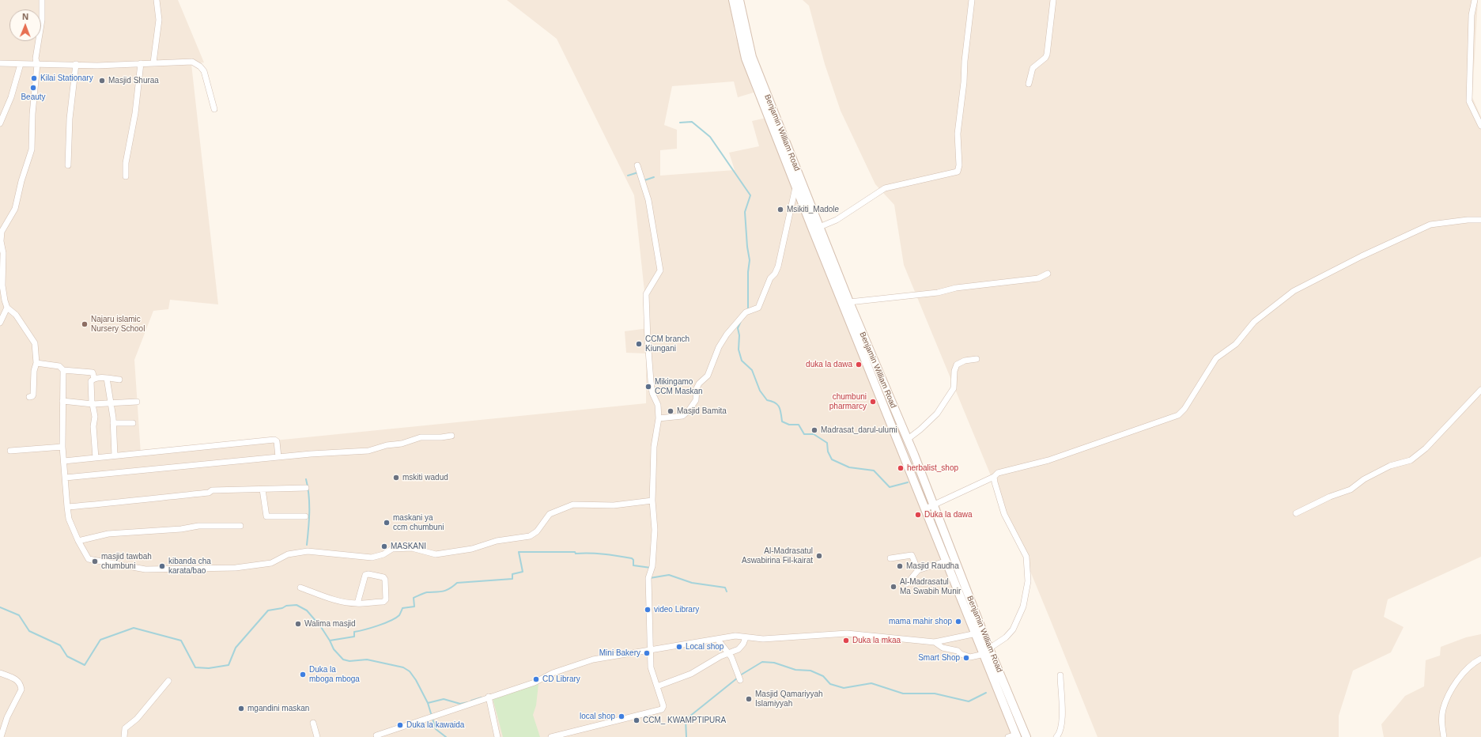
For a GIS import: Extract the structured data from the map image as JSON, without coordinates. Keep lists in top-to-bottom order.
{
  "streets": {
    "main road": ["Benjamin William Road"]
  },
  "places": [
    "Kilai Stationary",
    "Masjid Shuraa",
    "Beauty",
    "Msikiti_Madole",
    "Najaru islamic Nursery School",
    "CCM branch Kiungani",
    "duka la dawa",
    "Mikingamo CCM Maskan",
    "chumbuni pharmarcy",
    "Masjid Bamita",
    "Madrasat_darul-ulumi",
    "herbalist_shop",
    "mskiti wadud",
    "Duka la dawa",
    "maskani ya ccm chumbuni",
    "MASKANI",
    "Al-Madrasatul Aswabirina Fil-kairat",
    "masjid tawbah chumbuni",
    "kibanda cha karata/bao",
    "Masjid Raudha",
    "Al-Madrasatul Ma Swabih Munir",
    "video Library",
    "mama mahir shop",
    "Walima masjid",
    "Duka la mkaa",
    "Local shop",
    "Mini Bakery",
    "Smart Shop",
    "Duka la mboga mboga",
    "CD Library",
    "Masjid Qamariyyah Islamiyyah",
    "mgandini maskan",
    "local shop",
    "CCM_ KWAMPTIPURA",
    "Duka la kawaida"
  ],
  "north": "top"
}
